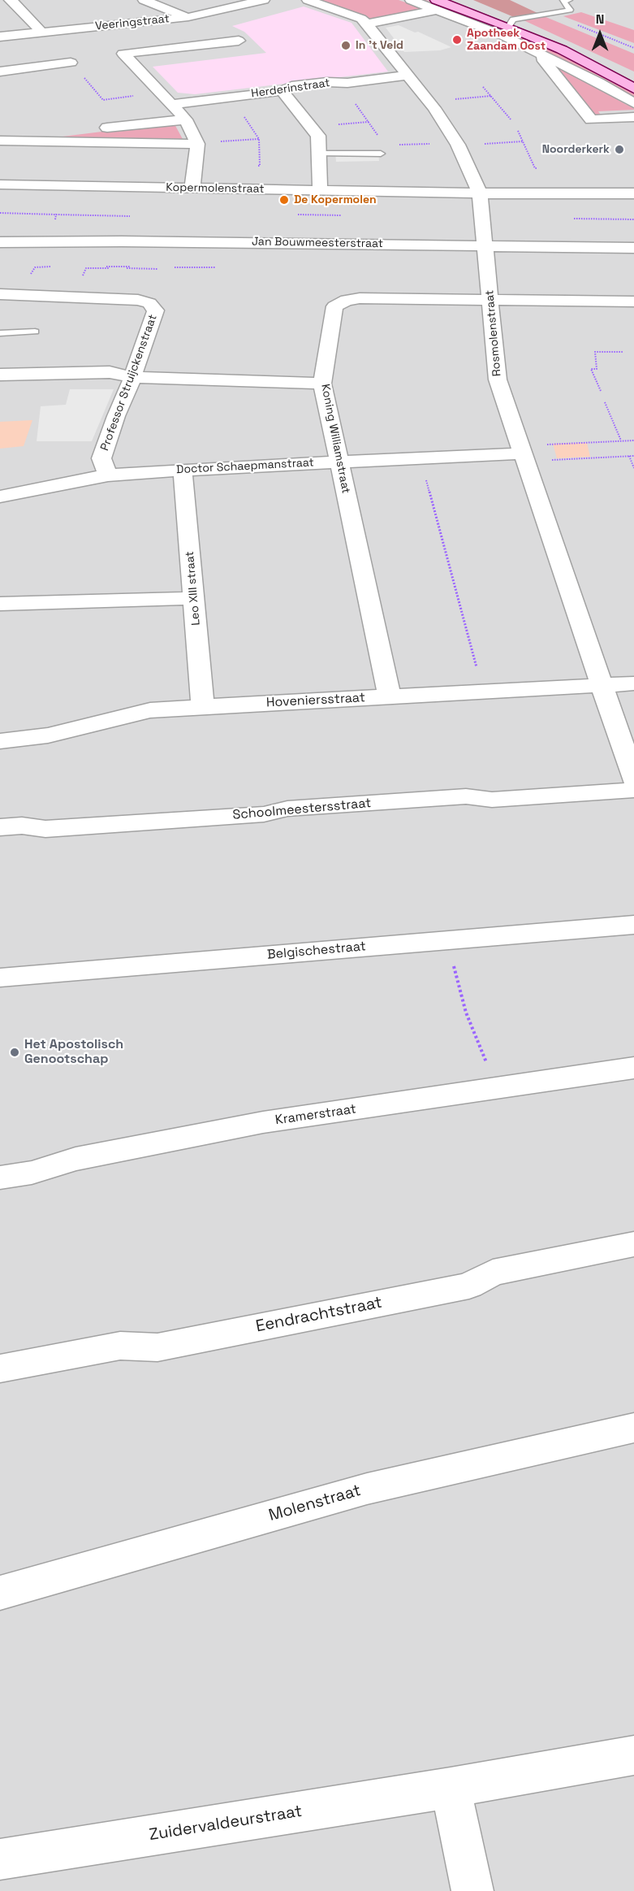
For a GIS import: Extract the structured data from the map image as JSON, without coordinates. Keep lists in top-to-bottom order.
{
  "streets": {
    "street": [
      "Veeringstraat",
      "Herderinstraat",
      "Kopermolenstraat",
      "Jan Bouwmeesterstraat",
      "Rosmolenstraat",
      "Professor Struijckenstraat",
      "Koning Williamstraat",
      "Doctor Schaepmanstraat",
      "Leo XIII straat",
      "Hoveniersstraat",
      "Schoolmeestersstraat",
      "Belgischestraat",
      "Kramerstraat",
      "Eendrachtstraat",
      "Molenstraat",
      "Zuidervaldeurstraat"
    ]
  },
  "crossings": [
    ["Herderinstraat", "Rosmolenstraat"],
    ["Kopermolenstraat", "Rosmolenstraat"],
    ["Jan Bouwmeesterstraat", "Rosmolenstraat"],
    ["Rosmolenstraat", "Koning Williamstraat"],
    ["Rosmolenstraat", "Doctor Schaepmanstraat"],
    ["Rosmolenstraat", "Hoveniersstraat"],
    ["Professor Struijckenstraat", "Doctor Schaepmanstraat"],
    ["Koning Williamstraat", "Doctor Schaepmanstraat"],
    ["Koning Williamstraat", "Hoveniersstraat"],
    ["Doctor Schaepmanstraat", "Leo XIII straat"],
    ["Leo XIII straat", "Hoveniersstraat"]
  ],
  "places": [
    "Apotheek Zaandam Oost",
    "In 't Veld",
    "Noorderkerk",
    "De Kopermolen",
    "Het Apostolisch Genootschap"
  ],
  "north": "top"
}
